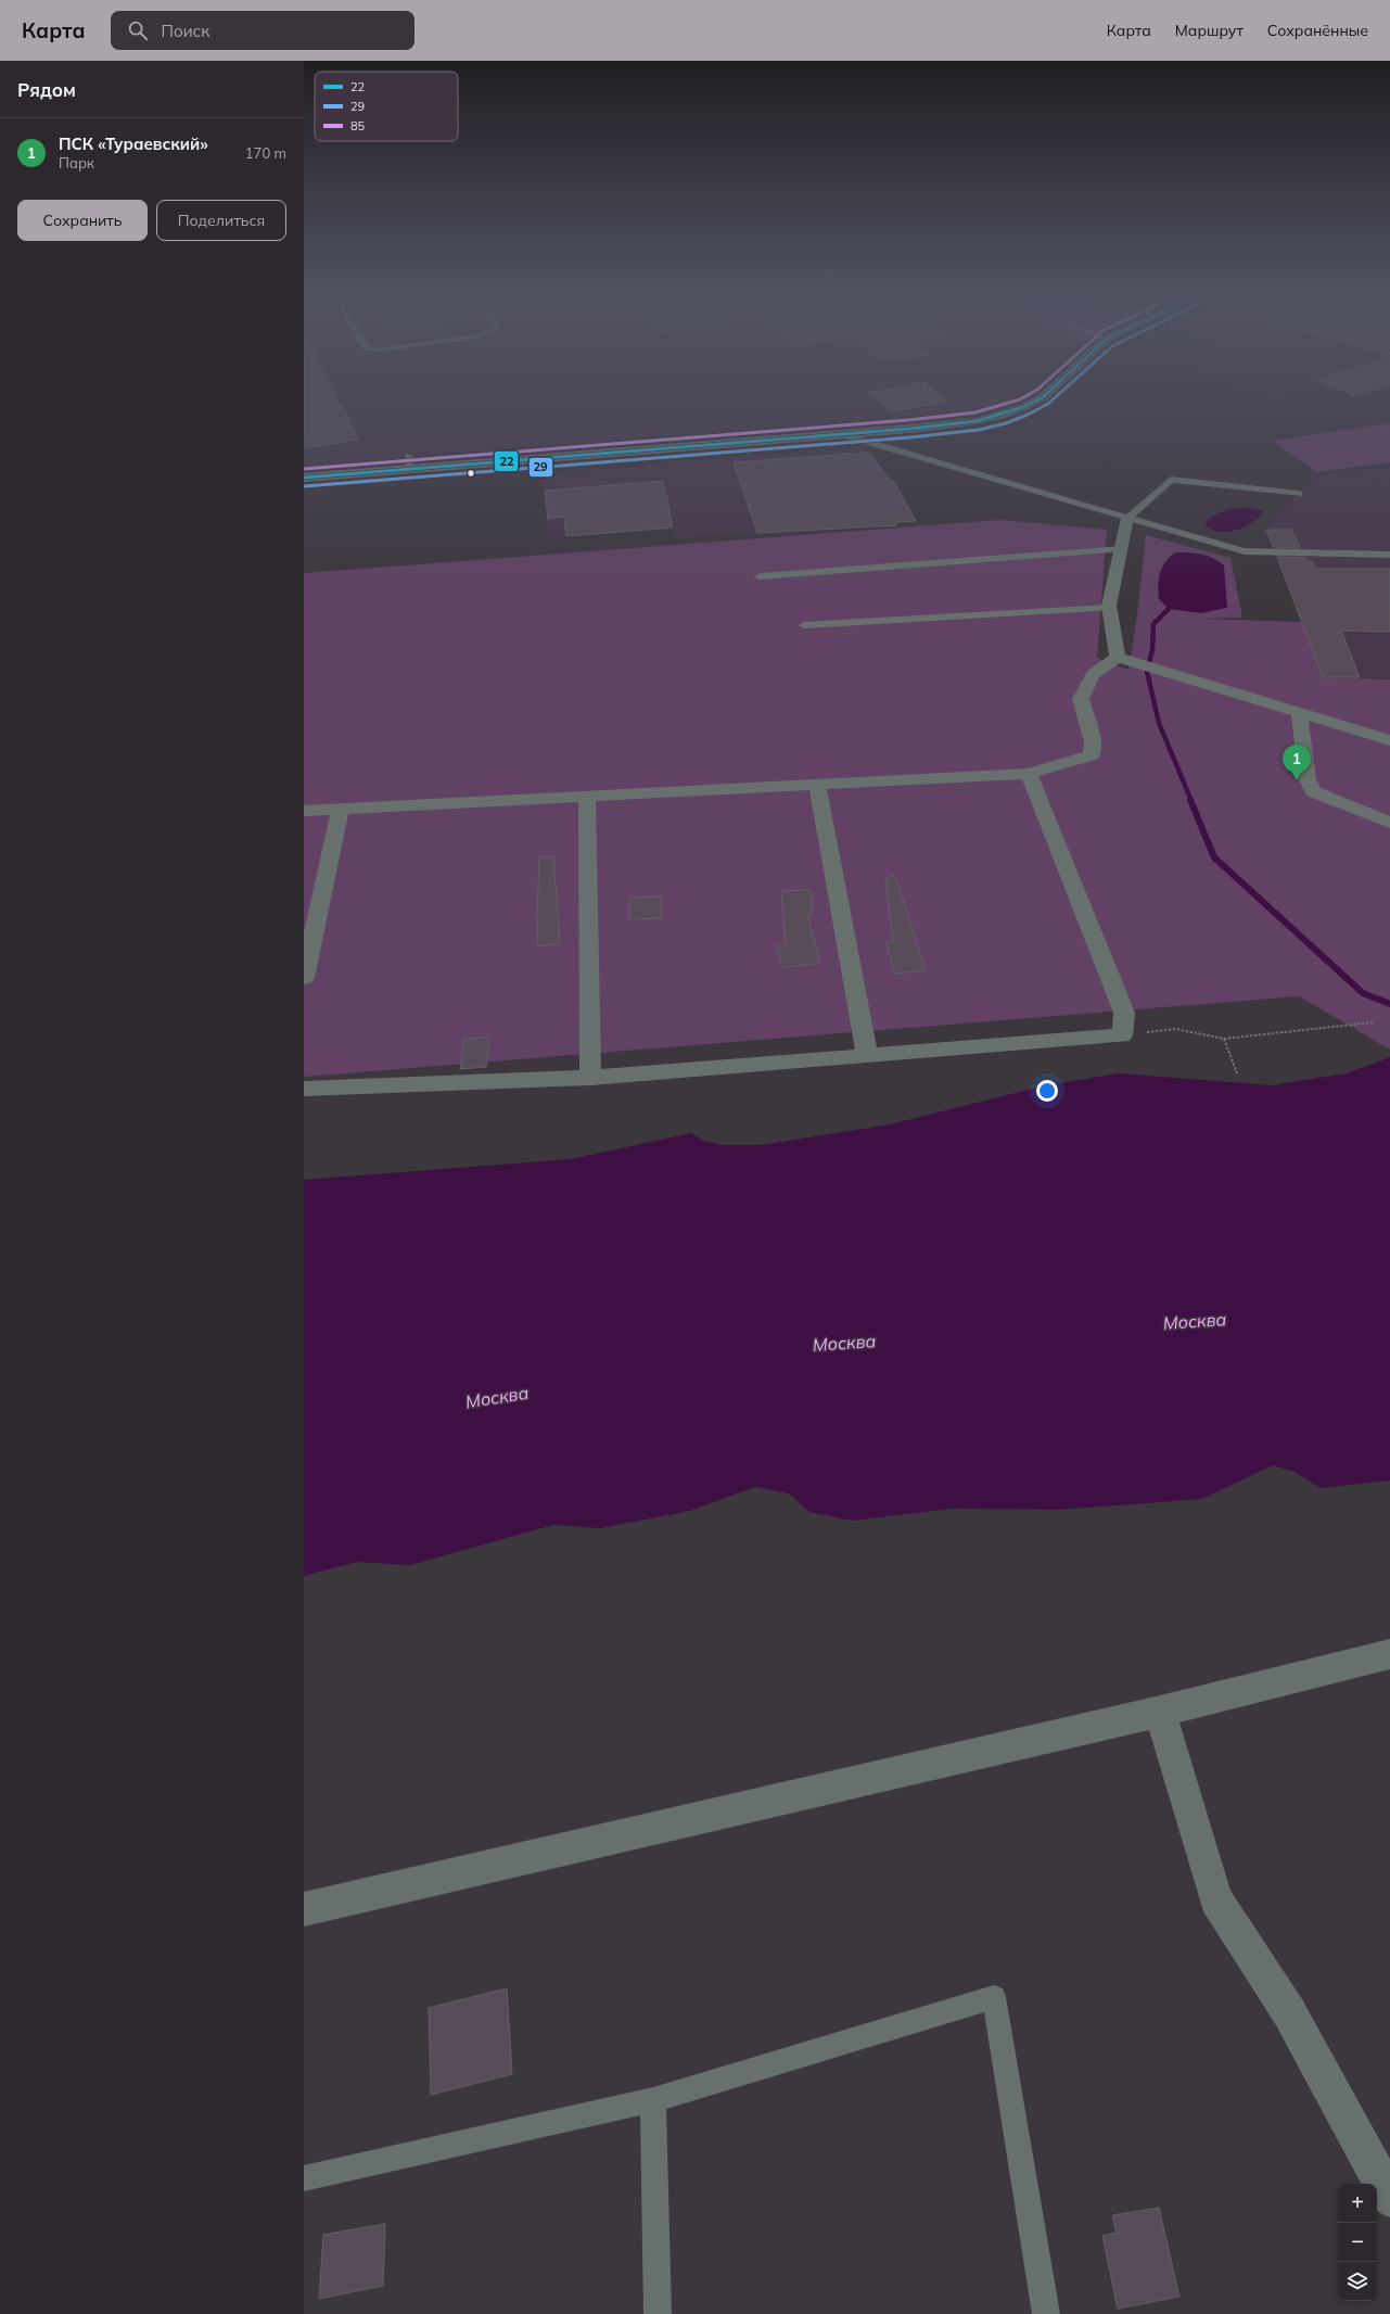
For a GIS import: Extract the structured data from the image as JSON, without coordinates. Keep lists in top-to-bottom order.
{
  "water": ["Москва"],
  "lines": ["transit line 22", "transit line 29", "transit line 85"],
  "legend": ["22", "29", "85"],
  "page": {
    "header": "Карта",
    "search": "Поиск",
    "nav": ["Карта", "Маршрут", "Сохранённые"],
    "heading": "Рядом",
    "list": [
      {
        "mark": "1",
        "name": "ПСК «Тураевский»",
        "note": "Парк",
        "value": "170 m"
      }
    ],
    "buttons": ["Сохранить", "Поделиться"],
    "pins": "1",
    "map_buttons": ["+", "−"]
  }
}
